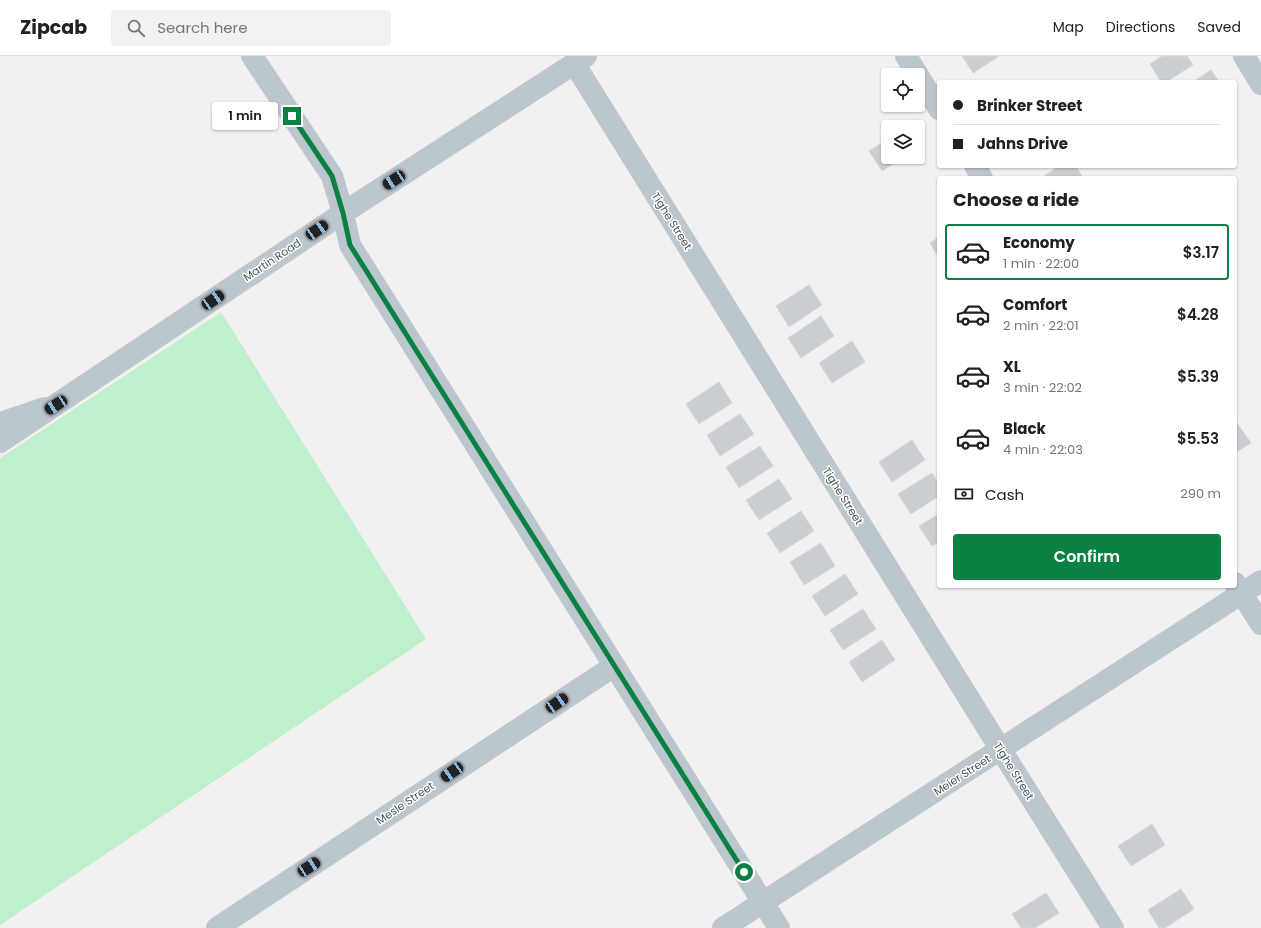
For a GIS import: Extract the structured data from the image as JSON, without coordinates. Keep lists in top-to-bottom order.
{
  "streets": {
    "street": [
      "Tighe Street",
      "Martin Road",
      "Meier Street",
      "Mesle Street"
    ]
  },
  "crossings": [
    ["Tighe Street", "Martin Road"],
    ["Tighe Street", "Meier Street"]
  ],
  "page": {
    "header": "Zipcab",
    "search": "Search here",
    "nav": ["Map", "Directions", "Saved"],
    "banner": ["Brinker Street", "Jahns Drive"],
    "bubble": "1 min",
    "heading": "Choose a ride",
    "list": [
      {
        "name": "Economy",
        "note": "1 min · 22:00",
        "value": "$3.17"
      },
      {
        "name": "Comfort",
        "note": "2 min · 22:01",
        "value": "$4.28"
      },
      {
        "name": "XL",
        "note": "3 min · 22:02",
        "value": "$5.39"
      },
      {
        "name": "Black",
        "note": "4 min · 22:03",
        "value": "$5.53"
      }
    ],
    "pay": ["Cash", "290 m"],
    "buttons": "Confirm"
  }
}
